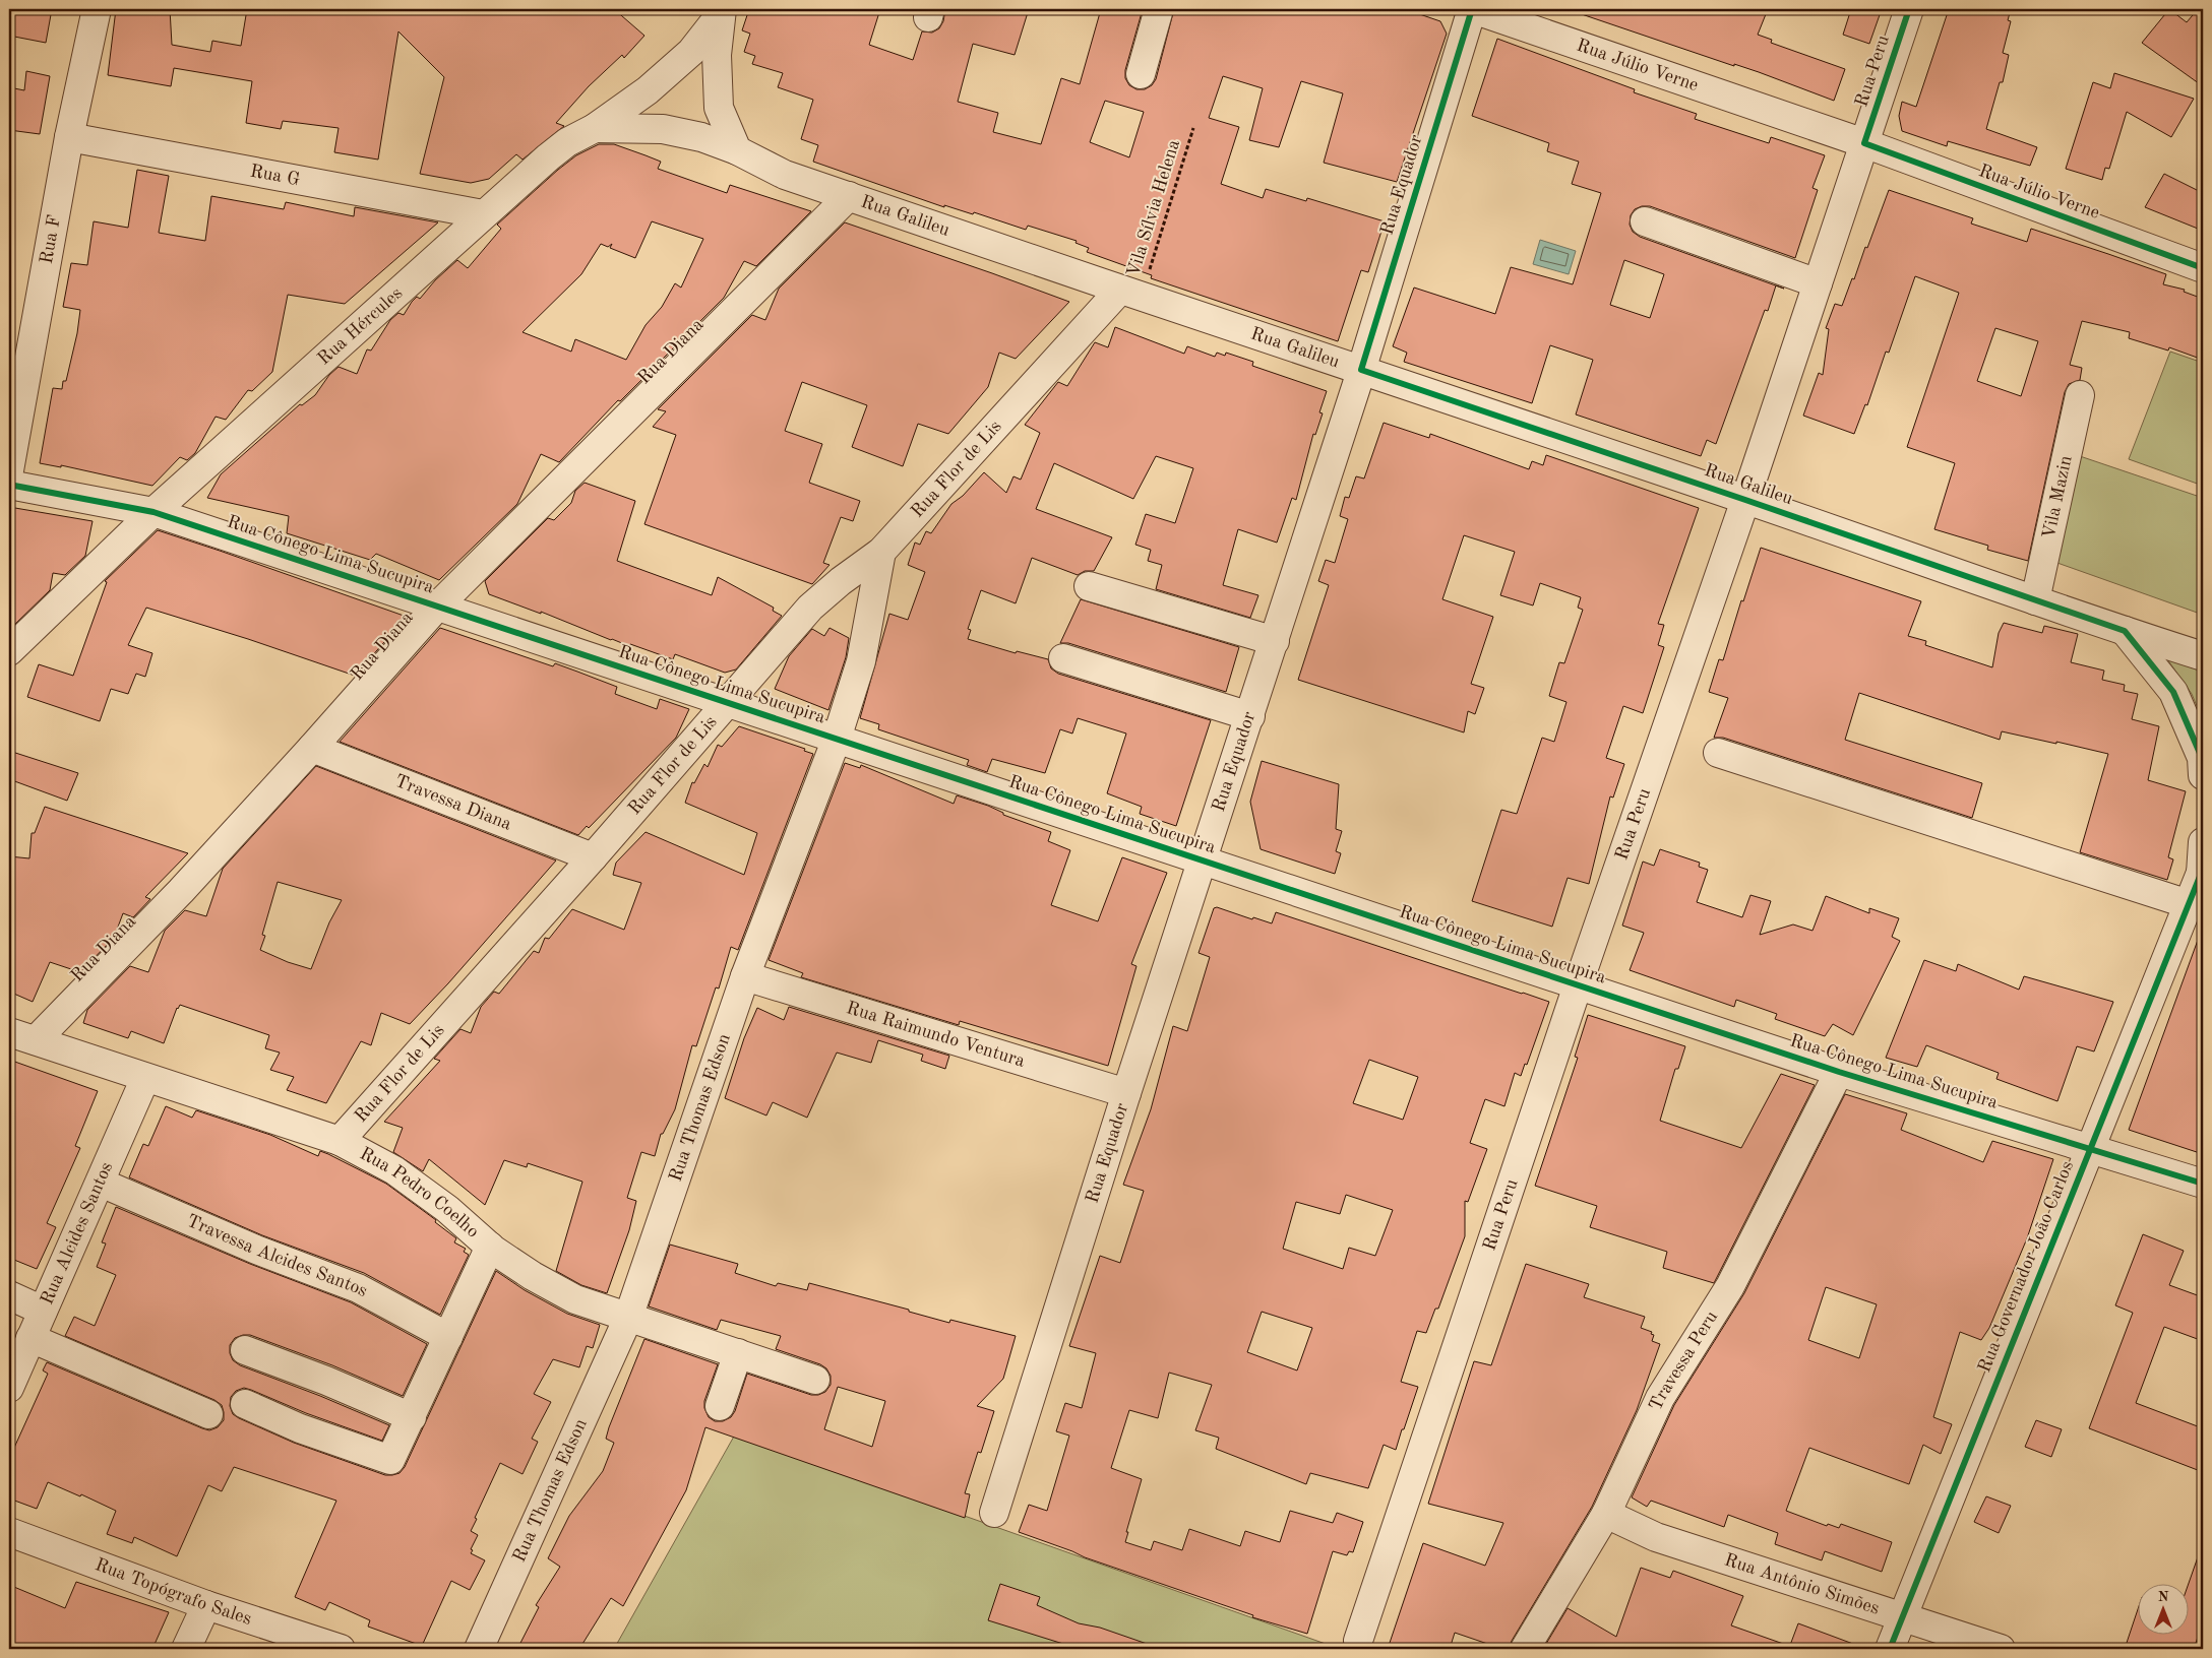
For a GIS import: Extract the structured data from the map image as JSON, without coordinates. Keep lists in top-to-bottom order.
{
  "streets": {
    "street": [
      "Rua Júlio Verne",
      "Rua Peru",
      "Rua G",
      "Rua Equador",
      "Rua Galileu",
      "Rua F",
      "Rua Hércules",
      "Rua Diana",
      "Rua Flor de Lis",
      "Vila Mazin",
      "Rua Cônego Lima Sucupira",
      "Travessa Diana",
      "Rua Raimundo Ventura",
      "Rua Thomas Edson",
      "Rua Pedro Coelho",
      "Rua Alcides Santos",
      "Travessa Alcides Santos",
      "Rua Governador João Carlos",
      "Travessa Peru",
      "Rua Antônio Simões",
      "Rua Topógrafo Sales"
    ],
    "path": ["Vila Sílvia Helena"]
  },
  "crossings": [
    ["Rua Júlio Verne", "Rua Peru"],
    ["Rua Júlio Verne", "Rua Equador"],
    ["Rua Peru", "Rua Galileu"],
    ["Rua Peru", "Rua Cônego Lima Sucupira"],
    ["Rua G", "Rua F"],
    ["Rua G", "Rua Hércules"],
    ["Rua Equador", "Rua Galileu"],
    ["Rua Equador", "Rua Cônego Lima Sucupira"],
    ["Rua Equador", "Rua Raimundo Ventura"],
    ["Vila Sílvia Helena", "Rua Galileu"],
    ["Vila Sílvia Helena", "Rua Flor de Lis"],
    ["Rua Galileu", "Rua Hércules"],
    ["Rua Galileu", "Rua Diana"],
    ["Rua Galileu", "Rua Flor de Lis"],
    ["Rua Galileu", "Vila Mazin"],
    ["Rua Hércules", "Rua Cônego Lima Sucupira"],
    ["Rua Diana", "Rua Cônego Lima Sucupira"],
    ["Rua Diana", "Travessa Diana"],
    ["Rua Diana", "Rua Pedro Coelho"],
    ["Rua Flor de Lis", "Rua Cônego Lima Sucupira"],
    ["Rua Flor de Lis", "Travessa Diana"],
    ["Rua Flor de Lis", "Rua Thomas Edson"],
    ["Rua Flor de Lis", "Rua Pedro Coelho"],
    ["Rua Cônego Lima Sucupira", "Rua Thomas Edson"],
    ["Rua Cônego Lima Sucupira", "Rua Governador João Carlos"],
    ["Rua Cônego Lima Sucupira", "Travessa Peru"],
    ["Rua Raimundo Ventura", "Rua Thomas Edson"],
    ["Rua Thomas Edson", "Rua Pedro Coelho"],
    ["Rua Pedro Coelho", "Rua Alcides Santos"],
    ["Rua Alcides Santos", "Travessa Alcides Santos"],
    ["Rua Governador João Carlos", "Rua Antônio Simões"],
    ["Travessa Peru", "Rua Antônio Simões"]
  ],
  "north": "top"
}
